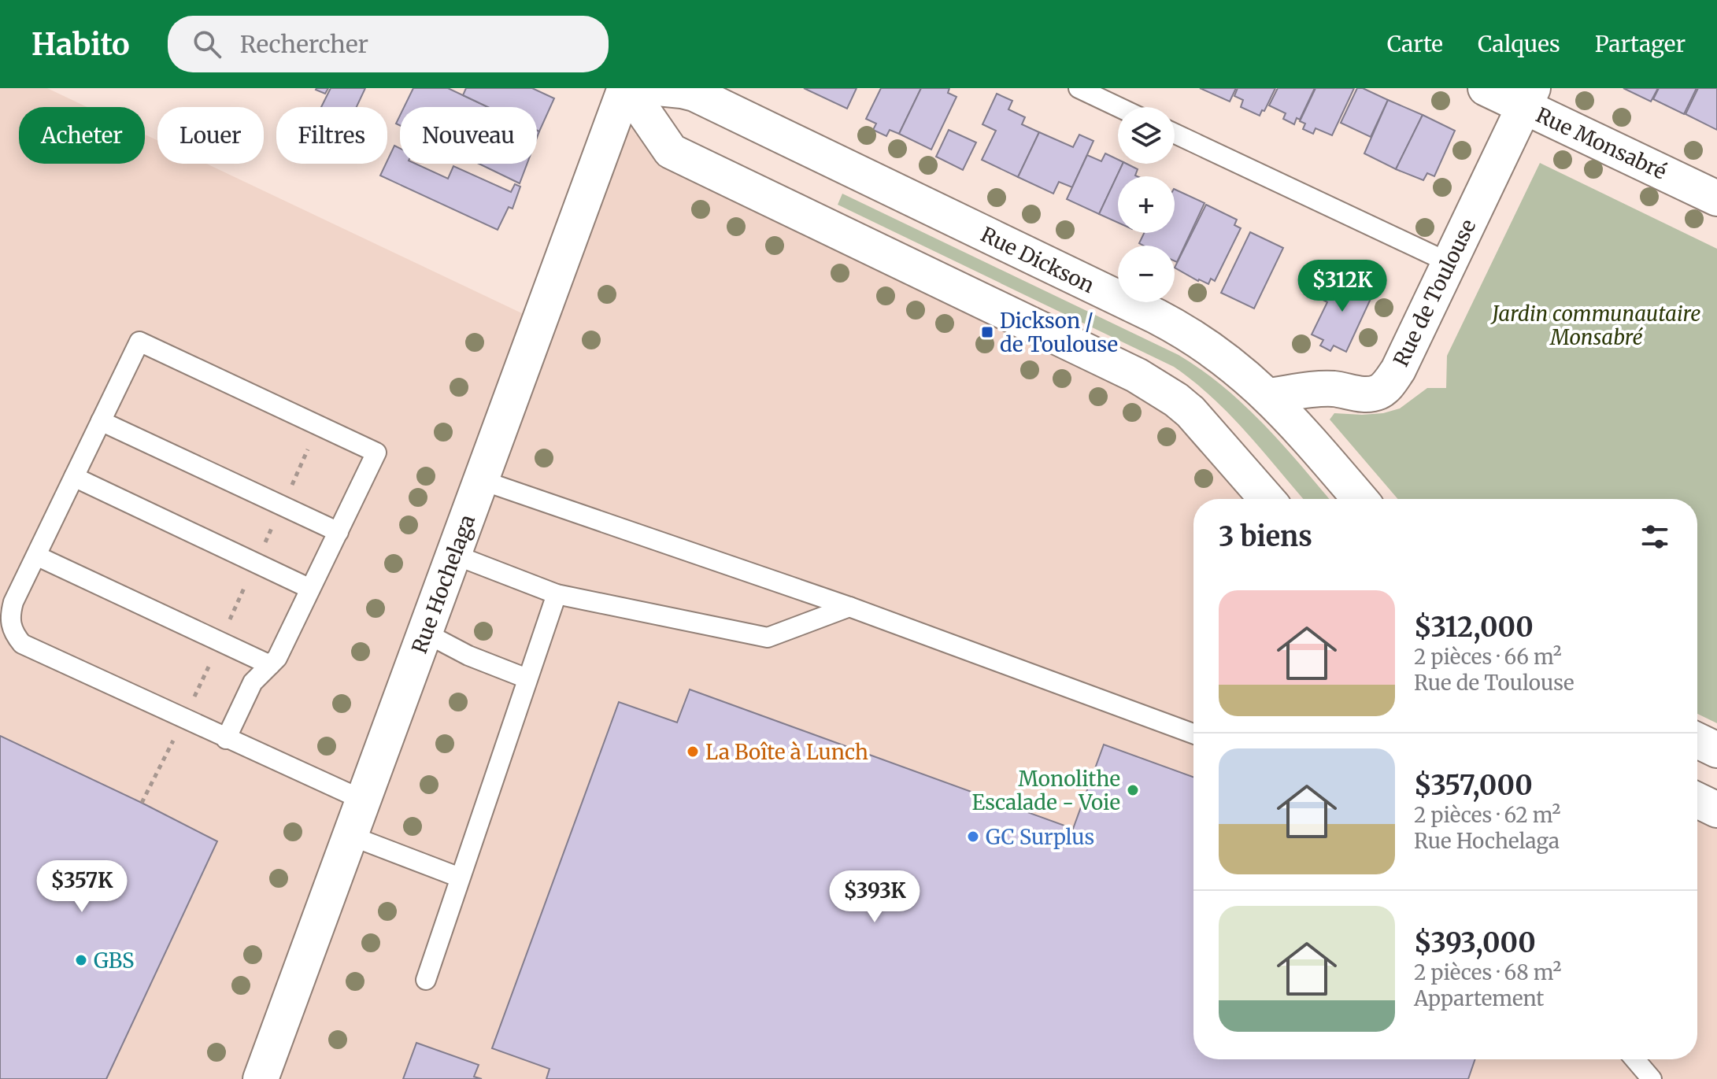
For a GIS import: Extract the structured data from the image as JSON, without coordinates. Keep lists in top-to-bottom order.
{
  "streets": {
    "main road": [
      "Rue Monsabré",
      "Rue Dickson",
      "Rue de Toulouse",
      "Rue Hochelaga"
    ]
  },
  "crossings": [
    ["Rue Monsabré", "Rue de Toulouse"],
    ["Rue Dickson", "Rue de Toulouse"]
  ],
  "parks": ["Jardin communautaire Monsabré"],
  "places": {
    "transit": ["Dickson / de Toulouse"],
    "other": [
      "La Boîte à Lunch",
      "Monolithe Escalade - Voie",
      "GC Surplus",
      "GBS"
    ]
  },
  "page": {
    "header": "Habito",
    "search": "Rechercher",
    "nav": ["Carte", "Calques", "Partager"],
    "map_buttons": ["+", "−"],
    "chip": [
      "Acheter",
      "Louer",
      "Filtres",
      "Nouveau"
    ],
    "price": ["$312K", "$357K", "$393K"],
    "heading": "3 biens",
    "list": [
      {
        "name": "$312,000",
        "note": "2 pièces · 66 m² · Rue de Toulouse"
      },
      {
        "name": "$357,000",
        "note": "2 pièces · 62 m² · Rue Hochelaga"
      },
      {
        "name": "$393,000",
        "note": "2 pièces · 68 m² · Appartement"
      }
    ]
  }
}
